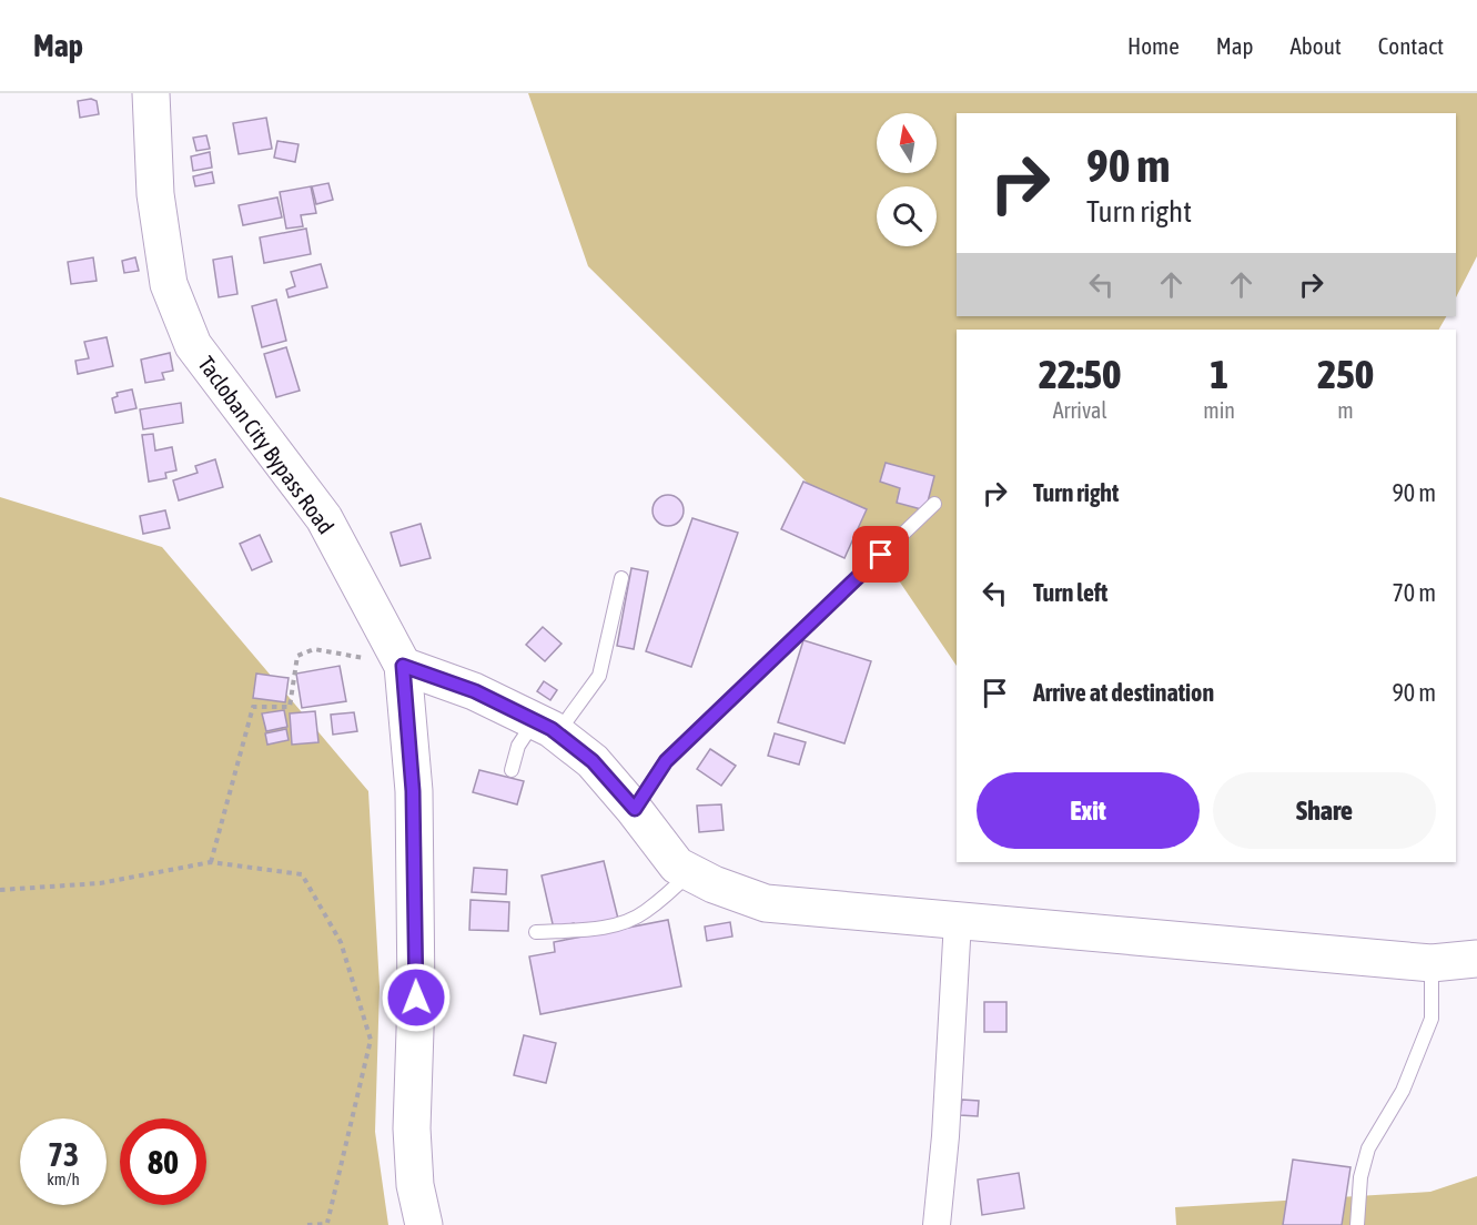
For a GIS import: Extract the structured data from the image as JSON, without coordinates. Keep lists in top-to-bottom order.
{
  "streets": {
    "main road": ["Tacloban City Bypass Road"]
  },
  "north": "top",
  "page": {
    "header": "Map",
    "nav": [
      "Home",
      "Map",
      "About",
      "Contact"
    ],
    "turn": ["90 m", "Turn right"],
    "eta": [
      "22:50",
      "Arrival",
      "1",
      "min",
      "250",
      "m"
    ],
    "list": [
      {
        "name": "Turn right",
        "value": "90 m"
      },
      {
        "name": "Turn left",
        "value": "70 m"
      },
      {
        "name": "Arrive at destination",
        "value": "90 m"
      }
    ],
    "buttons": ["Exit", "Share"],
    "speed": "73 km/h",
    "limit": "80"
  }
}
